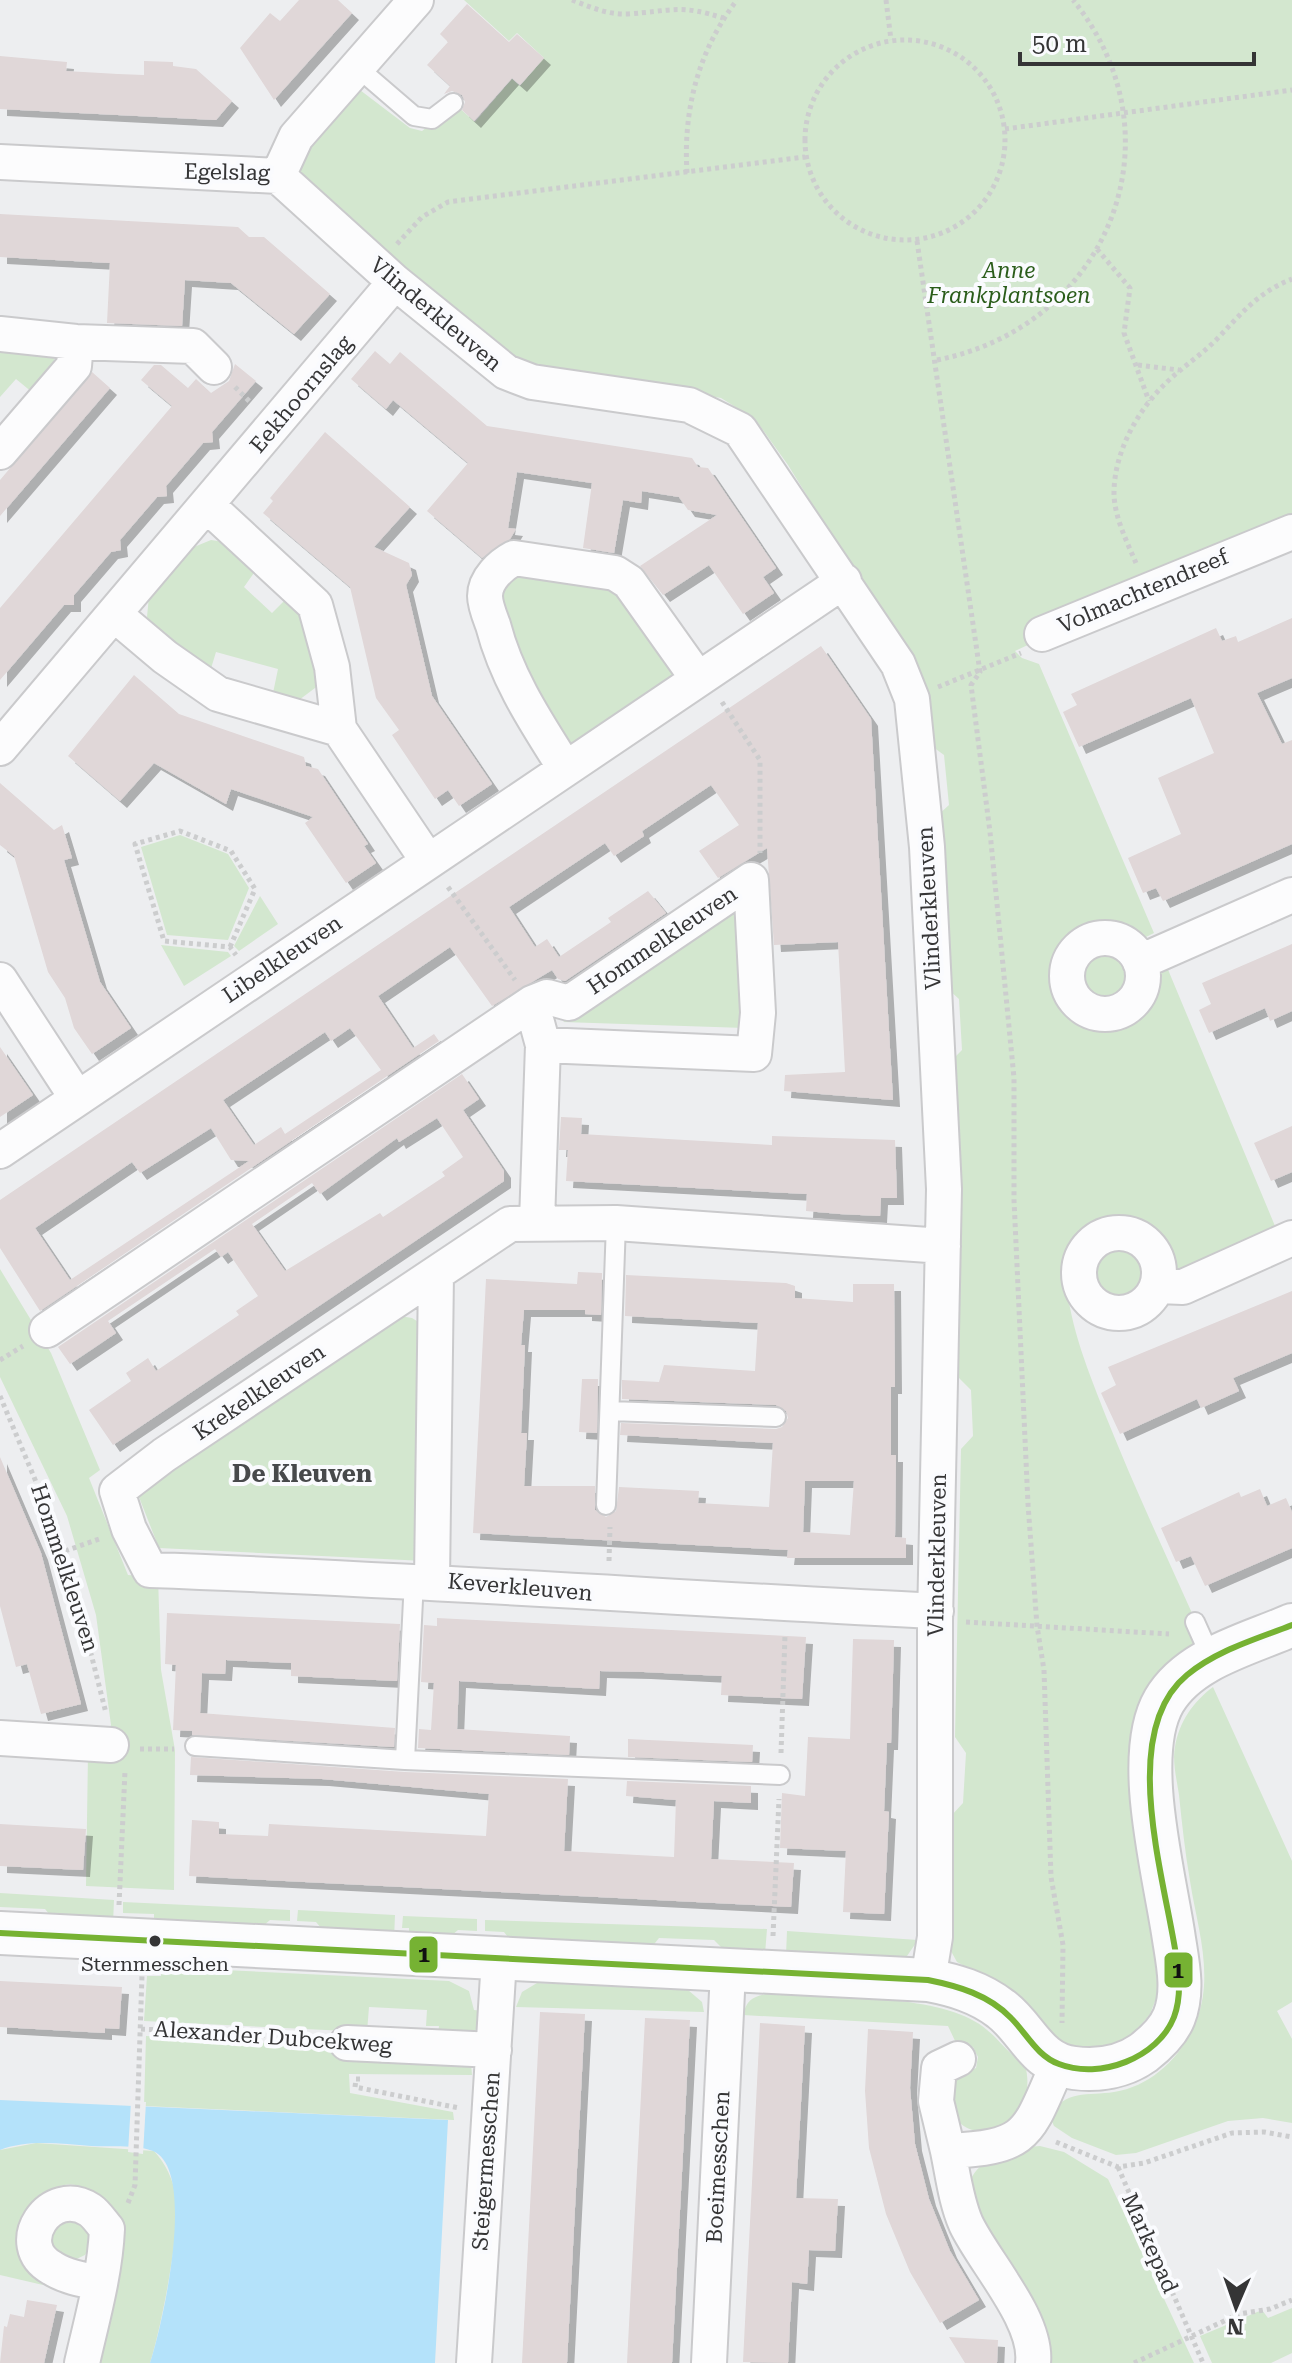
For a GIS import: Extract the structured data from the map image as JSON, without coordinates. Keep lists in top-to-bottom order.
{
  "streets": {
    "street": [
      "Egelslag",
      "Vlinderkleuven",
      "Eekhoornslag",
      "Volmachtendreef",
      "Hommelkleuven",
      "Libelkleuven",
      "Krekelkleuven",
      "Keverkleuven",
      "Alexander Dubcekweg",
      "Steigermesschen",
      "Boeimesschen"
    ],
    "path": ["Markepad"]
  },
  "crossings": [
    ["Egelslag", "Vlinderkleuven"],
    ["Vlinderkleuven", "Eekhoornslag"],
    ["Vlinderkleuven", "Volmachtendreef"],
    ["Vlinderkleuven", "Libelkleuven"],
    ["Vlinderkleuven", "Krekelkleuven"],
    ["Vlinderkleuven", "Keverkleuven"],
    ["Krekelkleuven", "Keverkleuven"],
    ["Alexander Dubcekweg", "Steigermesschen"]
  ],
  "districts": ["De Kleuven"],
  "parks": ["Anne Frankplantsoen"],
  "places": ["Sternmesschen"],
  "lines": ["transit line 1"],
  "scale_bar": "50 m",
  "north": "bottom"
}
